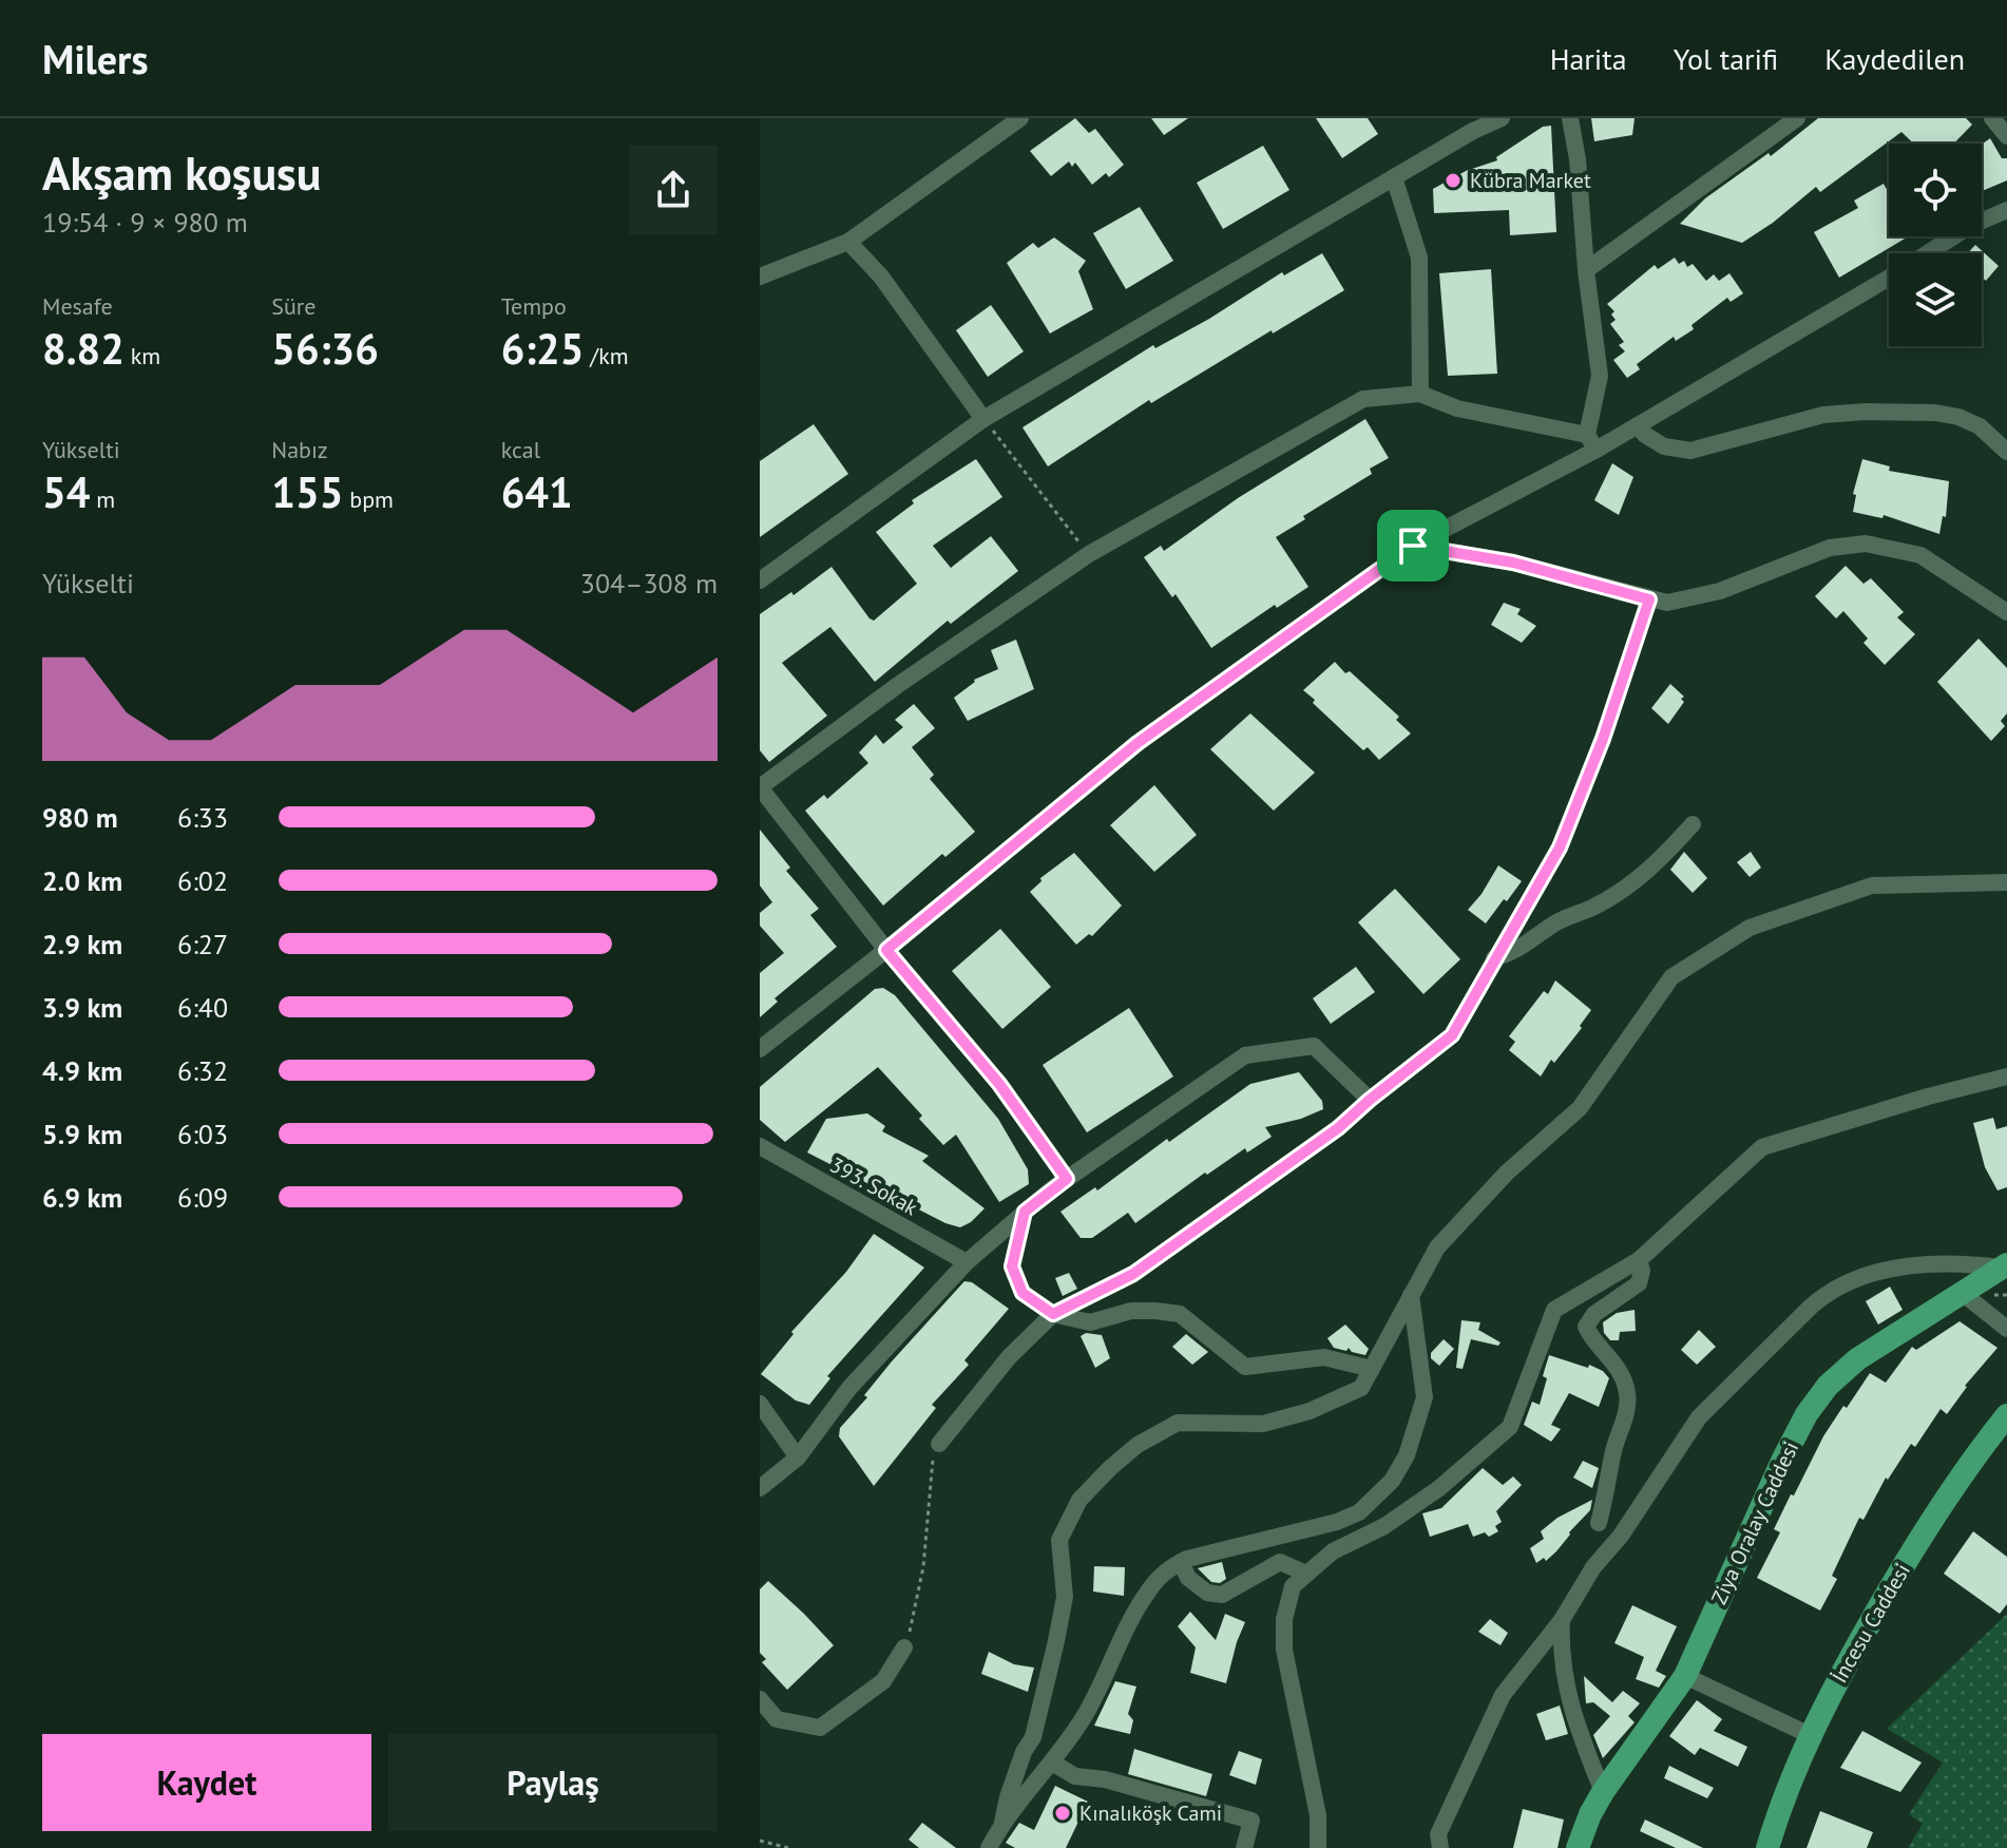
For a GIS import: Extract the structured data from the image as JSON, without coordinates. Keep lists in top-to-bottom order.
{
  "streets": {
    "main road": ["Ziya Oralay Caddesi", "İncesu Caddesi"],
    "street": ["393. Sokak"]
  },
  "places": ["Kübra Market", "Kınalıköşk Cami"],
  "page": {
    "header": "Milers",
    "nav": ["Harita", "Yol tarifi", "Kaydedilen"],
    "heading": ["Akşam koşusu", "19:54 · 9 × 980 m"],
    "stats": [
      ["Mesafe", "8.82 km"],
      ["Süre", "56:36"],
      ["Tempo", "6:25 /km"],
      ["Yükselti", "54 m"],
      ["Nabız", "155 bpm"],
      ["kcal", "641"]
    ],
    "chart": ["Yükselti", "304–308 m"],
    "list": [
      {
        "name": "980 m",
        "note": "6:33"
      },
      {
        "name": "2.0 km",
        "note": "6:02"
      },
      {
        "name": "2.9 km",
        "note": "6:27"
      },
      {
        "name": "3.9 km",
        "note": "6:40"
      },
      {
        "name": "4.9 km",
        "note": "6:32"
      },
      {
        "name": "5.9 km",
        "note": "6:03"
      },
      {
        "name": "6.9 km",
        "note": "6:09"
      }
    ],
    "buttons": ["Kaydet", "Paylaş"]
  }
}
